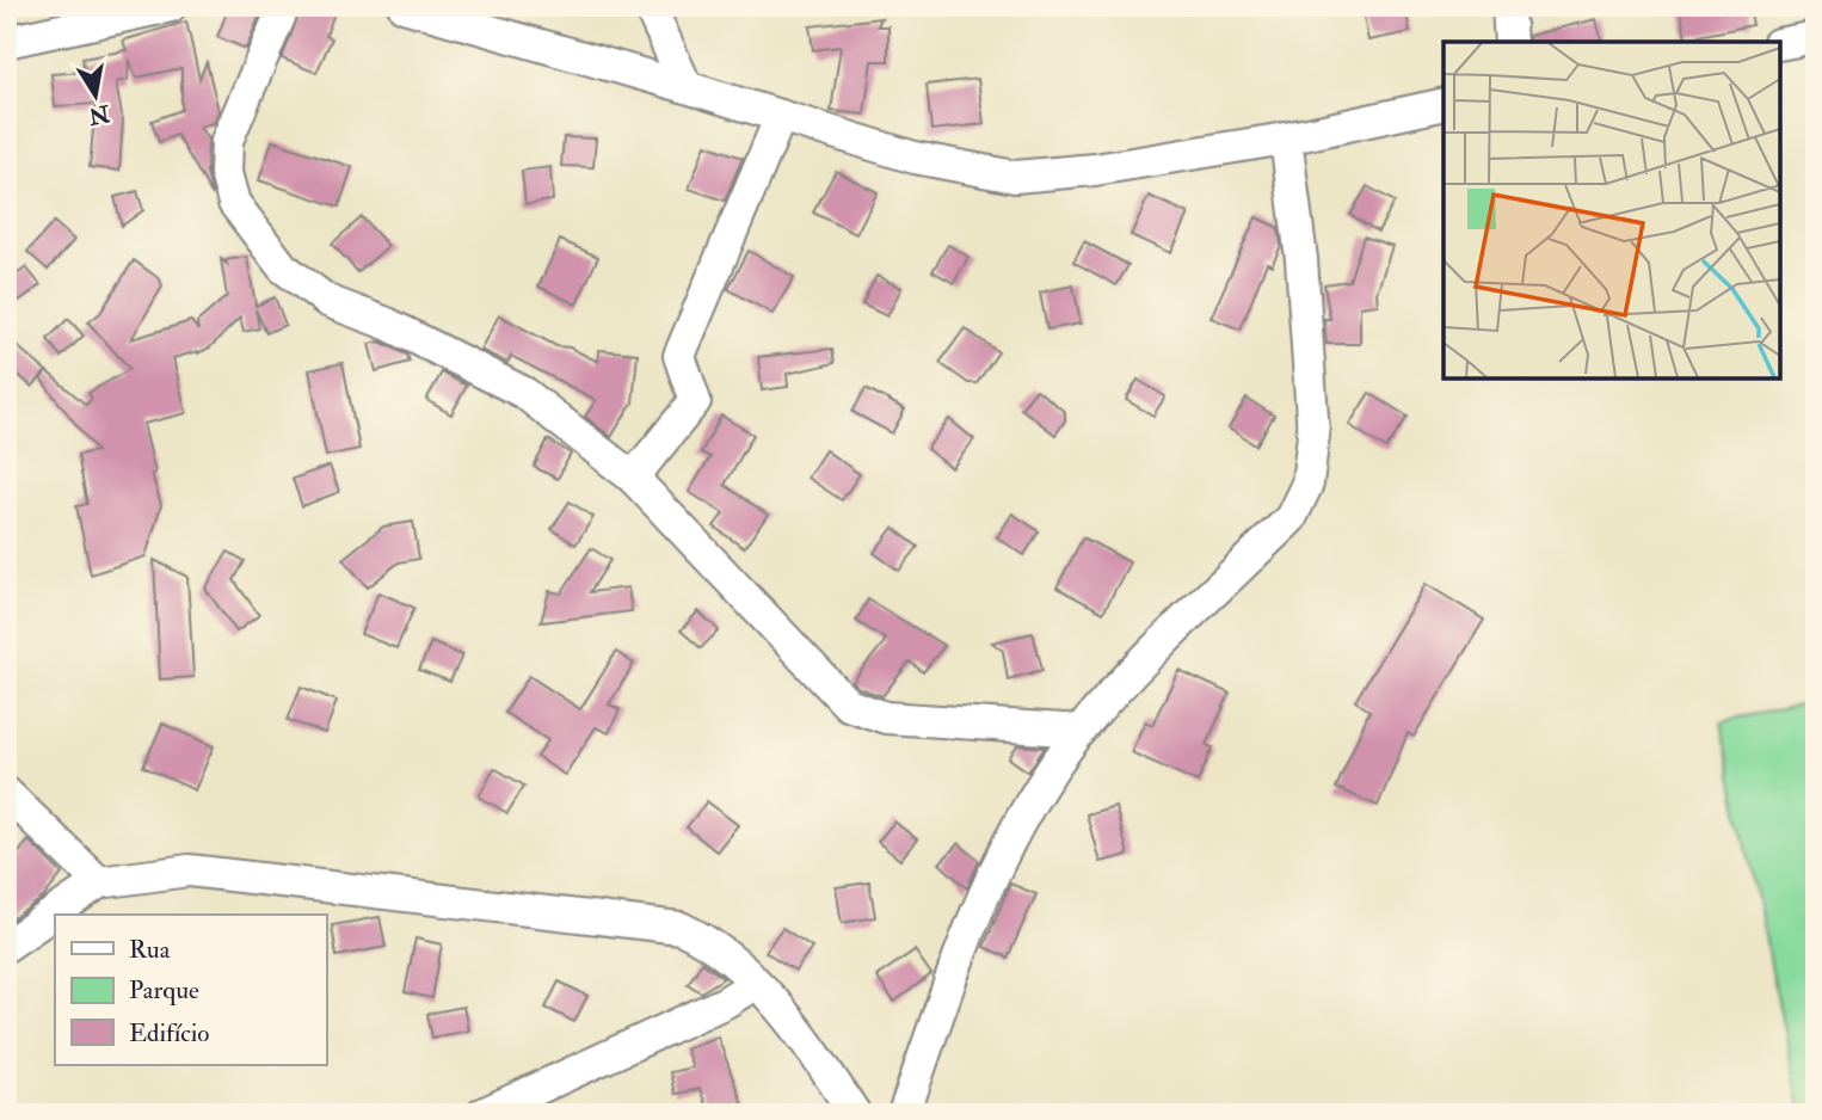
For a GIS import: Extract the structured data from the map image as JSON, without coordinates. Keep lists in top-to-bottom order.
{
  "legend": ["Rua", "Parque", "Edifício"],
  "north": "bottom"
}
